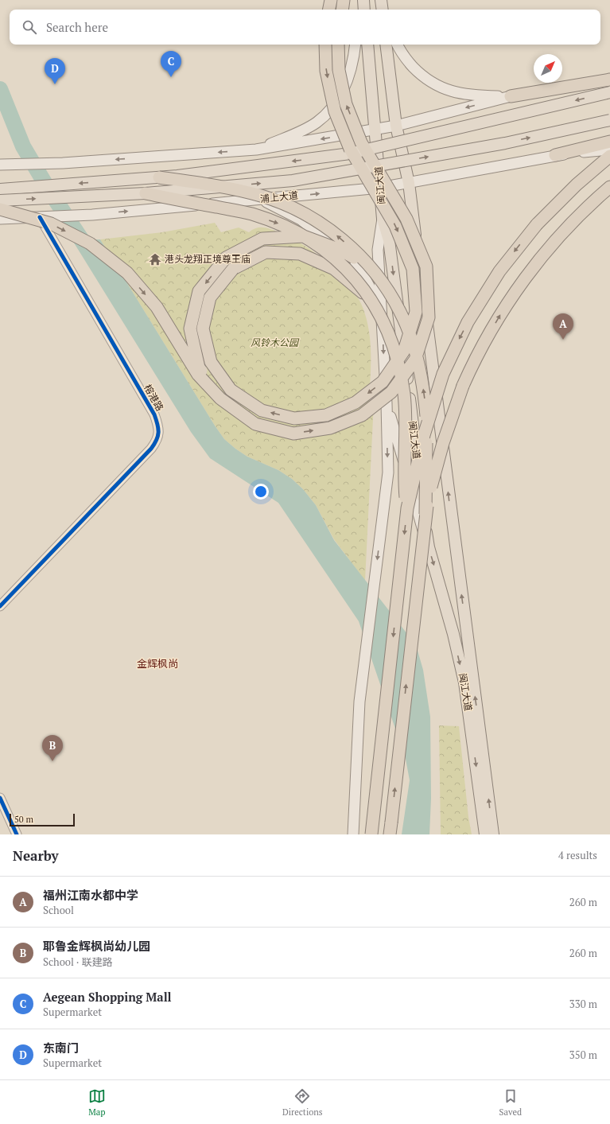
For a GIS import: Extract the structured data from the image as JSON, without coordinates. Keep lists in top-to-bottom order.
{
  "streets": {
    "main road": ["闽江大道", "浦上大道"],
    "street": ["榕港路"]
  },
  "crossings": [
    ["闽江大道", "浦上大道"],
    ["浦上大道", "榕港路"]
  ],
  "districts": ["金辉枫尚"],
  "parks": ["风铃木公园"],
  "places": {
    "temple": ["港头龙翔正境尊王庙"]
  },
  "scale_bar": "50 m",
  "north": "top right",
  "page": {
    "search": "Search here",
    "pins": [
      "C",
      "D",
      "A",
      "B"
    ],
    "scale": "50 m",
    "heading": ["Nearby", "4 results"],
    "list": [
      {
        "mark": "A",
        "name": "福州江南水都中学",
        "note": "School",
        "value": "260 m"
      },
      {
        "mark": "B",
        "name": "耶鲁金辉枫尚幼儿园",
        "note": "School · 联建路",
        "value": "260 m"
      },
      {
        "mark": "C",
        "name": "Aegean Shopping Mall",
        "note": "Supermarket",
        "value": "330 m"
      },
      {
        "mark": "D",
        "name": "东南门",
        "note": "Supermarket",
        "value": "350 m"
      }
    ],
    "nav": ["Map", "Directions", "Saved"]
  }
}
